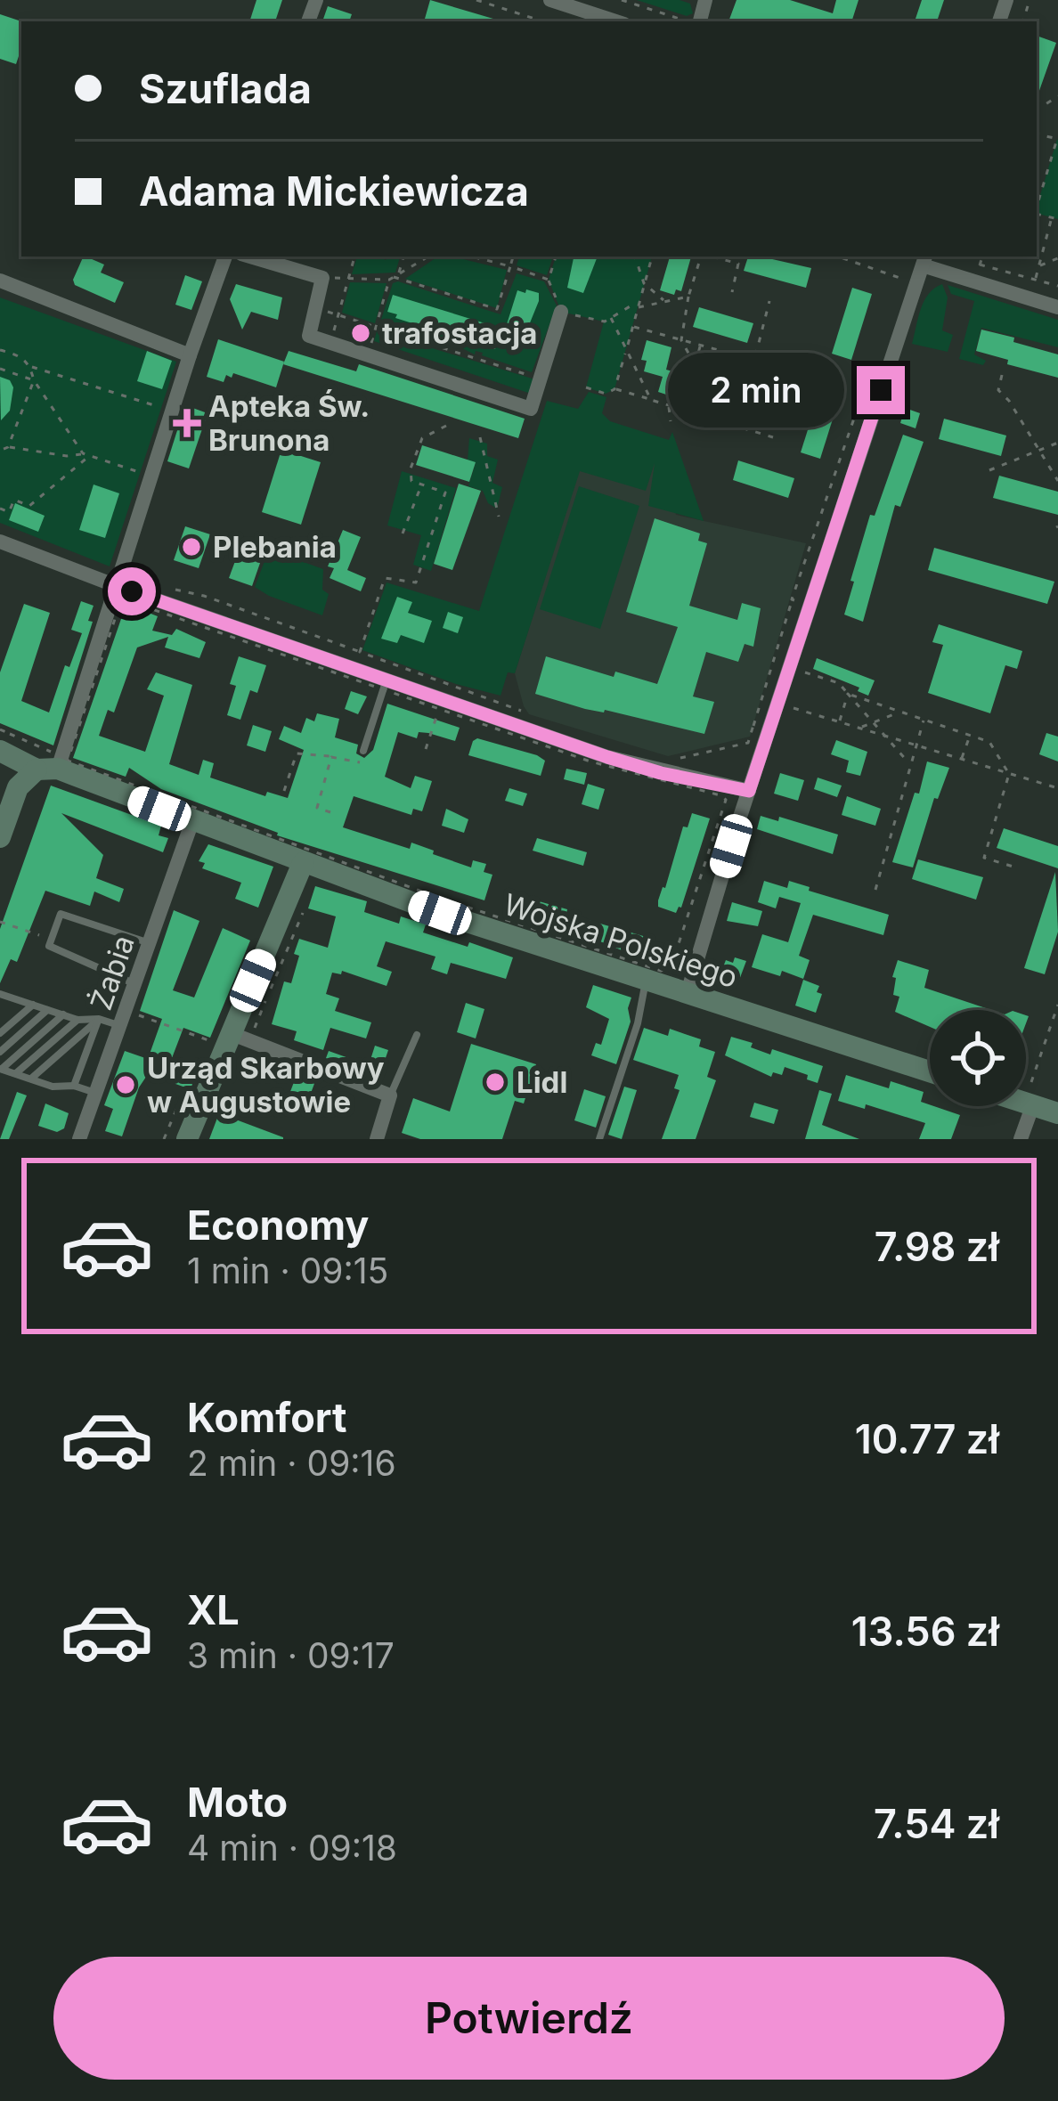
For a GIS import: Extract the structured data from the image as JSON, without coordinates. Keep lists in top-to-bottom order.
{
  "streets": {
    "street": ["Wojska Polskiego", "Żabia"]
  },
  "crossings": [
    ["Wojska Polskiego", "Żabia"]
  ],
  "places": {
    "other": [
      "trafostacja",
      "Plebania",
      "Lidl",
      "Urząd Skarbowy w Augustowie"
    ],
    "health": ["Apteka Św. Brunona"]
  },
  "page": {
    "banner": ["Szuflada", "Adama Mickiewicza"],
    "bubble": "2 min",
    "list": [
      {
        "name": "Economy",
        "note": "1 min · 09:15",
        "value": "7.98 zł"
      },
      {
        "name": "Komfort",
        "note": "2 min · 09:16",
        "value": "10.77 zł"
      },
      {
        "name": "XL",
        "note": "3 min · 09:17",
        "value": "13.56 zł"
      },
      {
        "name": "Moto",
        "note": "4 min · 09:18",
        "value": "7.54 zł"
      }
    ],
    "buttons": "Potwierdź"
  }
}
